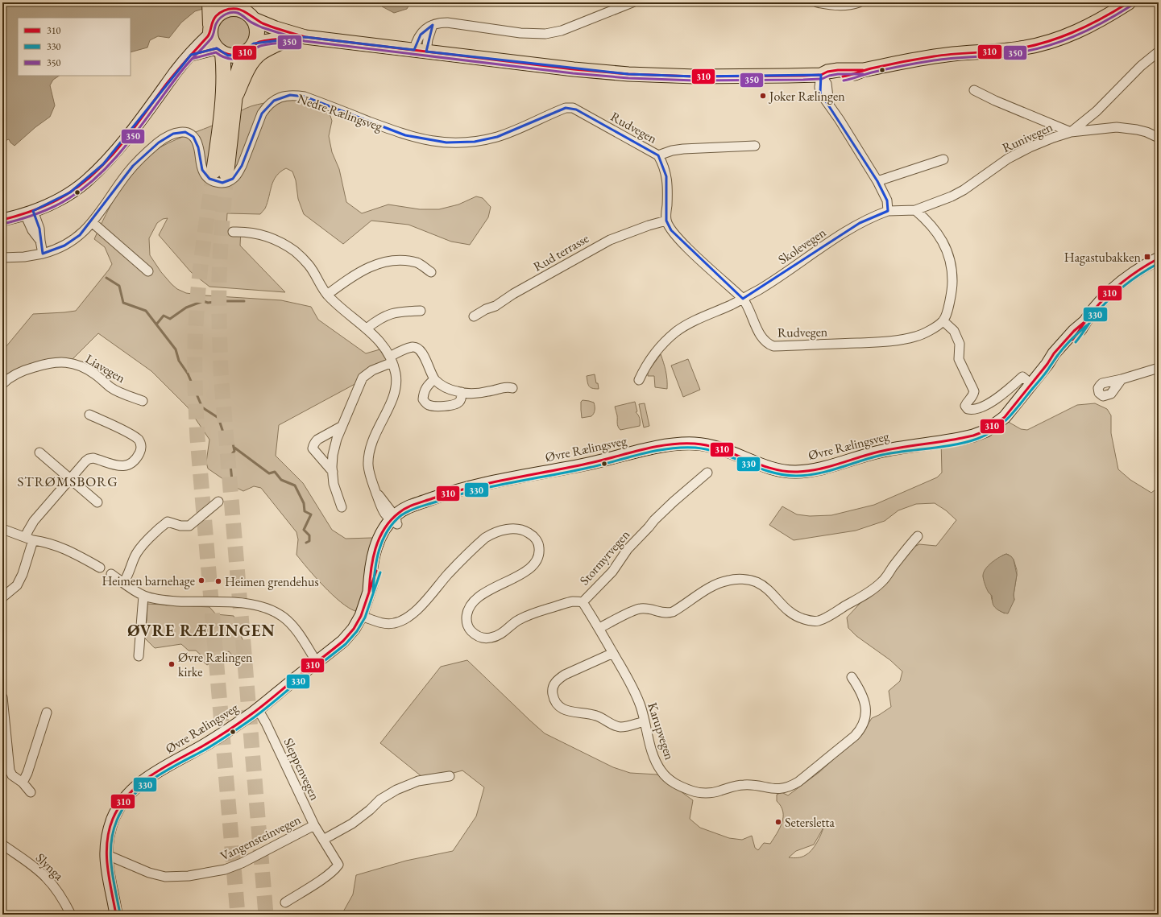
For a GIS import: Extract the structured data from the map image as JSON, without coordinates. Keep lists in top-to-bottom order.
{
  "streets": {
    "main road": ["Øvre Rælingsveg"],
    "street": [
      "Nedre Rælingsveg",
      "Rudvegen",
      "Runivegen",
      "Skolevegen",
      "Rud terrasse",
      "Liavegen",
      "Stormyrvegen",
      "Karupvegen",
      "Sleppenvegen",
      "Vangensteinvegen",
      "Slynga"
    ]
  },
  "crossings": [
    ["Nedre Rælingsveg", "Rudvegen"],
    ["Rudvegen", "Skolevegen"],
    ["Rudvegen", "Rud terrasse"],
    ["Runivegen", "Skolevegen"],
    ["Øvre Rælingsveg", "Stormyrvegen"],
    ["Øvre Rælingsveg", "Sleppenvegen"],
    ["Øvre Rælingsveg", "Vangensteinvegen"],
    ["Stormyrvegen", "Karupvegen"],
    ["Sleppenvegen", "Vangensteinvegen"]
  ],
  "districts": ["STRØMSBORG", "ØVRE RÆLINGEN"],
  "places": {
    "other": [
      "Joker Rælingen",
      "Heimen barnehage",
      "Heimen grendehus",
      "Øvre Rælingen kirke",
      "Setersletta"
    ],
    "transit": ["Hagastubakken"]
  },
  "lines": ["transit line 310", "transit line 350", "transit line 330"],
  "legend": ["310", "330", "350"]
}
